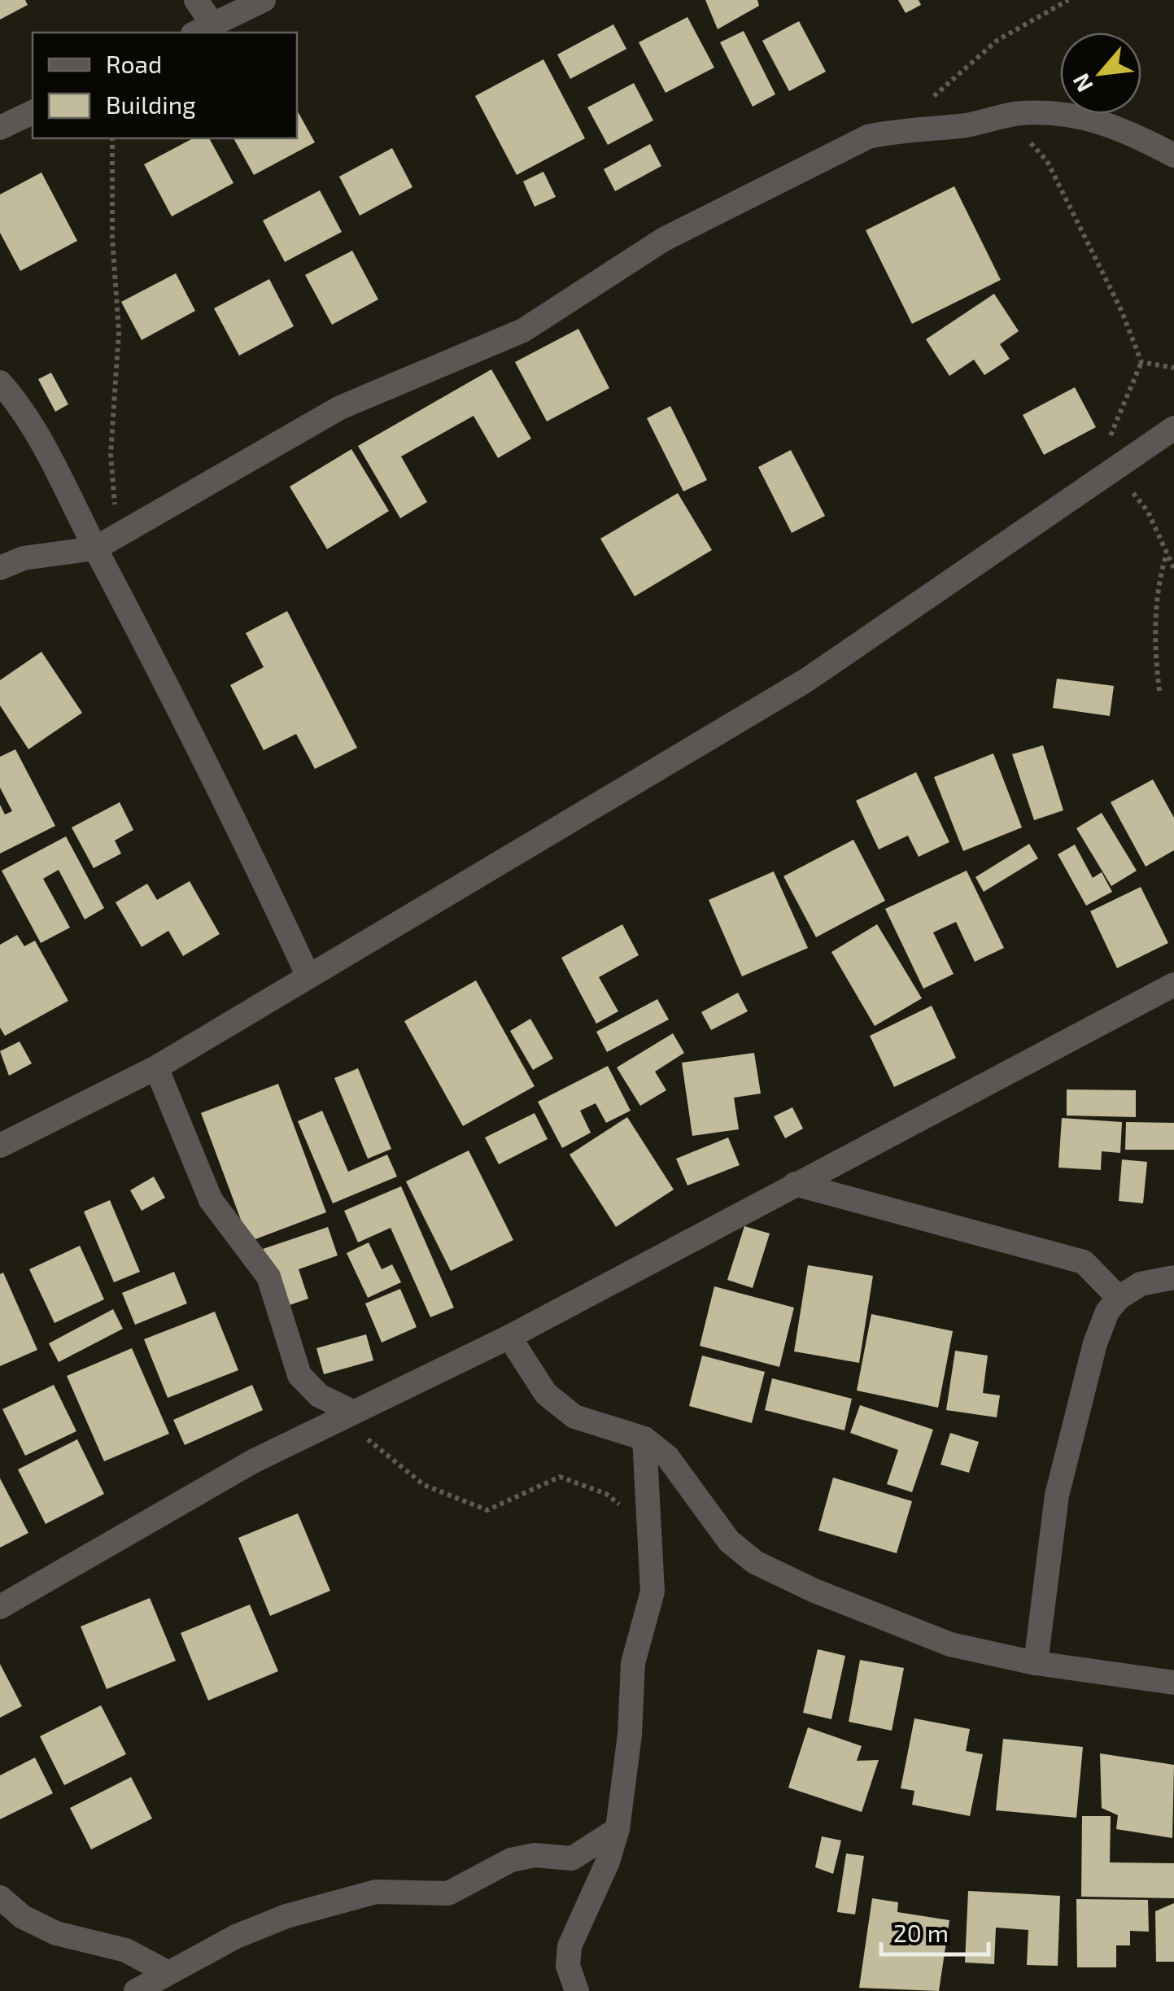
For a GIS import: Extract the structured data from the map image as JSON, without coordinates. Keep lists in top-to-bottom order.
{
  "legend": ["Road", "Building"],
  "scale_bar": "20 m",
  "north": "bottom left"
}
